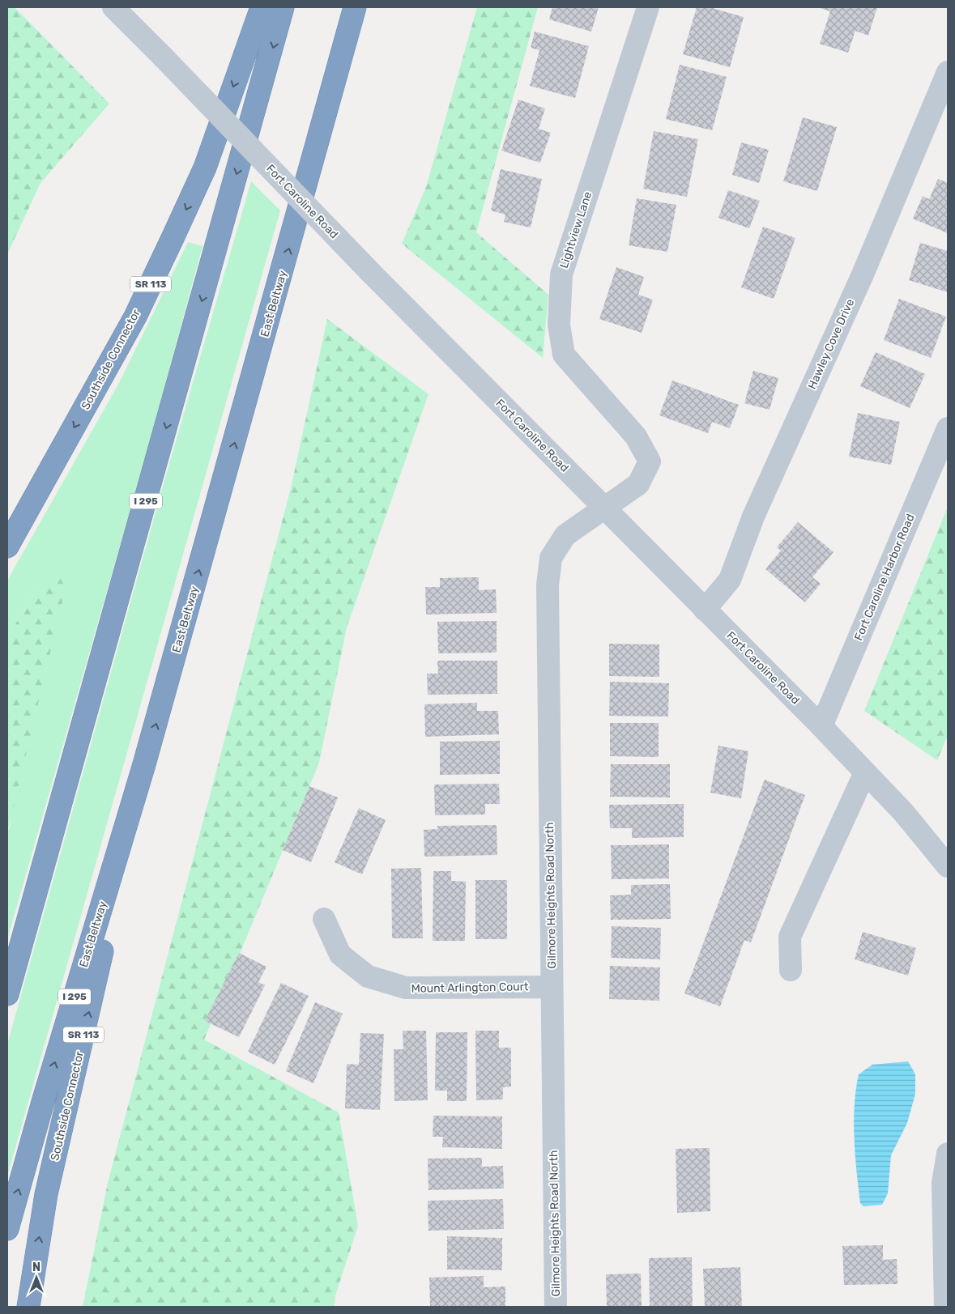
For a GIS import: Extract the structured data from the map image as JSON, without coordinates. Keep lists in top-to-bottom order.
{
  "streets": {
    "highway": [
      "SR 113",
      "East Beltway",
      "Southside Connector",
      "I 295"
    ],
    "street": [
      "Fort Caroline Road",
      "Lightview Lane",
      "Hawley Cove Drive",
      "Fort Caroline Harbor Road",
      "Gilmore Heights Road North",
      "Mount Arlington Court"
    ]
  },
  "crossings": [
    ["Fort Caroline Road", "Lightview Lane"],
    ["Fort Caroline Road", "Hawley Cove Drive"],
    ["Fort Caroline Road", "Fort Caroline Harbor Road"],
    ["Fort Caroline Road", "Gilmore Heights Road North"],
    ["Lightview Lane", "Gilmore Heights Road North"],
    ["East Beltway", "Southside Connector"],
    ["Gilmore Heights Road North", "Mount Arlington Court"]
  ],
  "north": "top"
}
